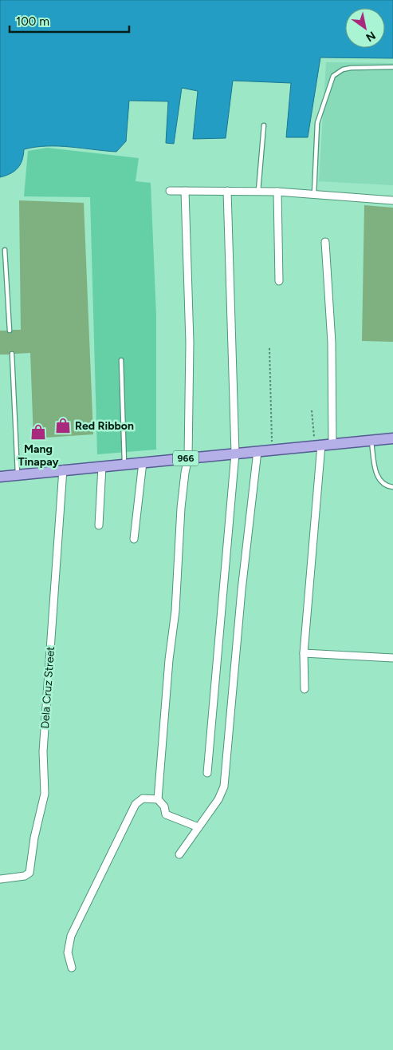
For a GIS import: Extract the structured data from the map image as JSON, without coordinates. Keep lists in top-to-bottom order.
{
  "streets": {
    "main road": ["966"],
    "street": ["Dela Cruz Street"]
  },
  "crossings": [
    ["966", "Dela Cruz Street"]
  ],
  "places": {
    "shop": ["Red Ribbon", "Mang Tinapay"]
  },
  "scale_bar": "100 m",
  "north": "bottom right"
}
